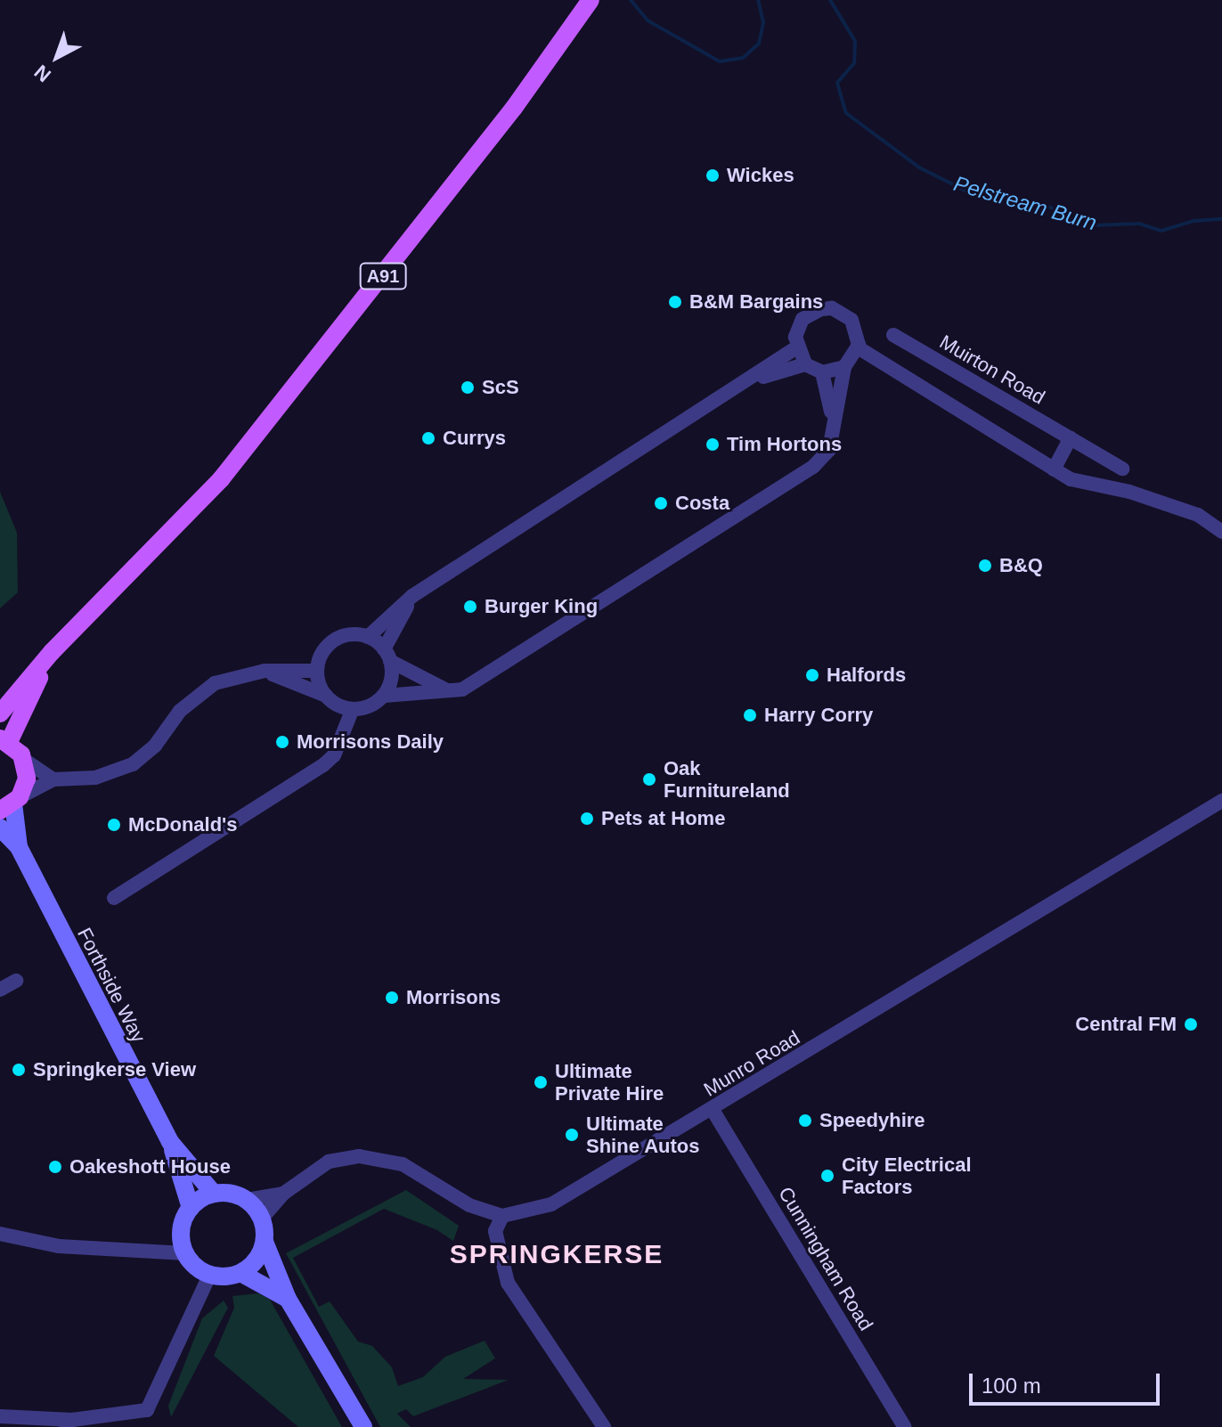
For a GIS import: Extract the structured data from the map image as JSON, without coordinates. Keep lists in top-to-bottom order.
{
  "streets": {
    "main road": ["A91"],
    "street": [
      "Muirton Road",
      "Forthside Way",
      "Munro Road",
      "Cunningham Road"
    ]
  },
  "crossings": [
    ["Munro Road", "Cunningham Road"]
  ],
  "districts": ["SPRINGKERSE"],
  "water": ["Pelstream Burn"],
  "places": [
    "Wickes",
    "B&M Bargains",
    "ScS",
    "Currys",
    "Tim Hortons",
    "Costa",
    "B&Q",
    "Burger King",
    "Halfords",
    "Harry Corry",
    "Morrisons Daily",
    "Oak Furnitureland",
    "Pets at Home",
    "McDonald's",
    "Morrisons",
    "Central FM",
    "Springkerse View",
    "Ultimate Private Hire",
    "Speedyhire",
    "Ultimate Shine Autos",
    "Oakeshott House",
    "City Electrical Factors"
  ],
  "scale_bar": "100 m",
  "north": "bottom left"
}
